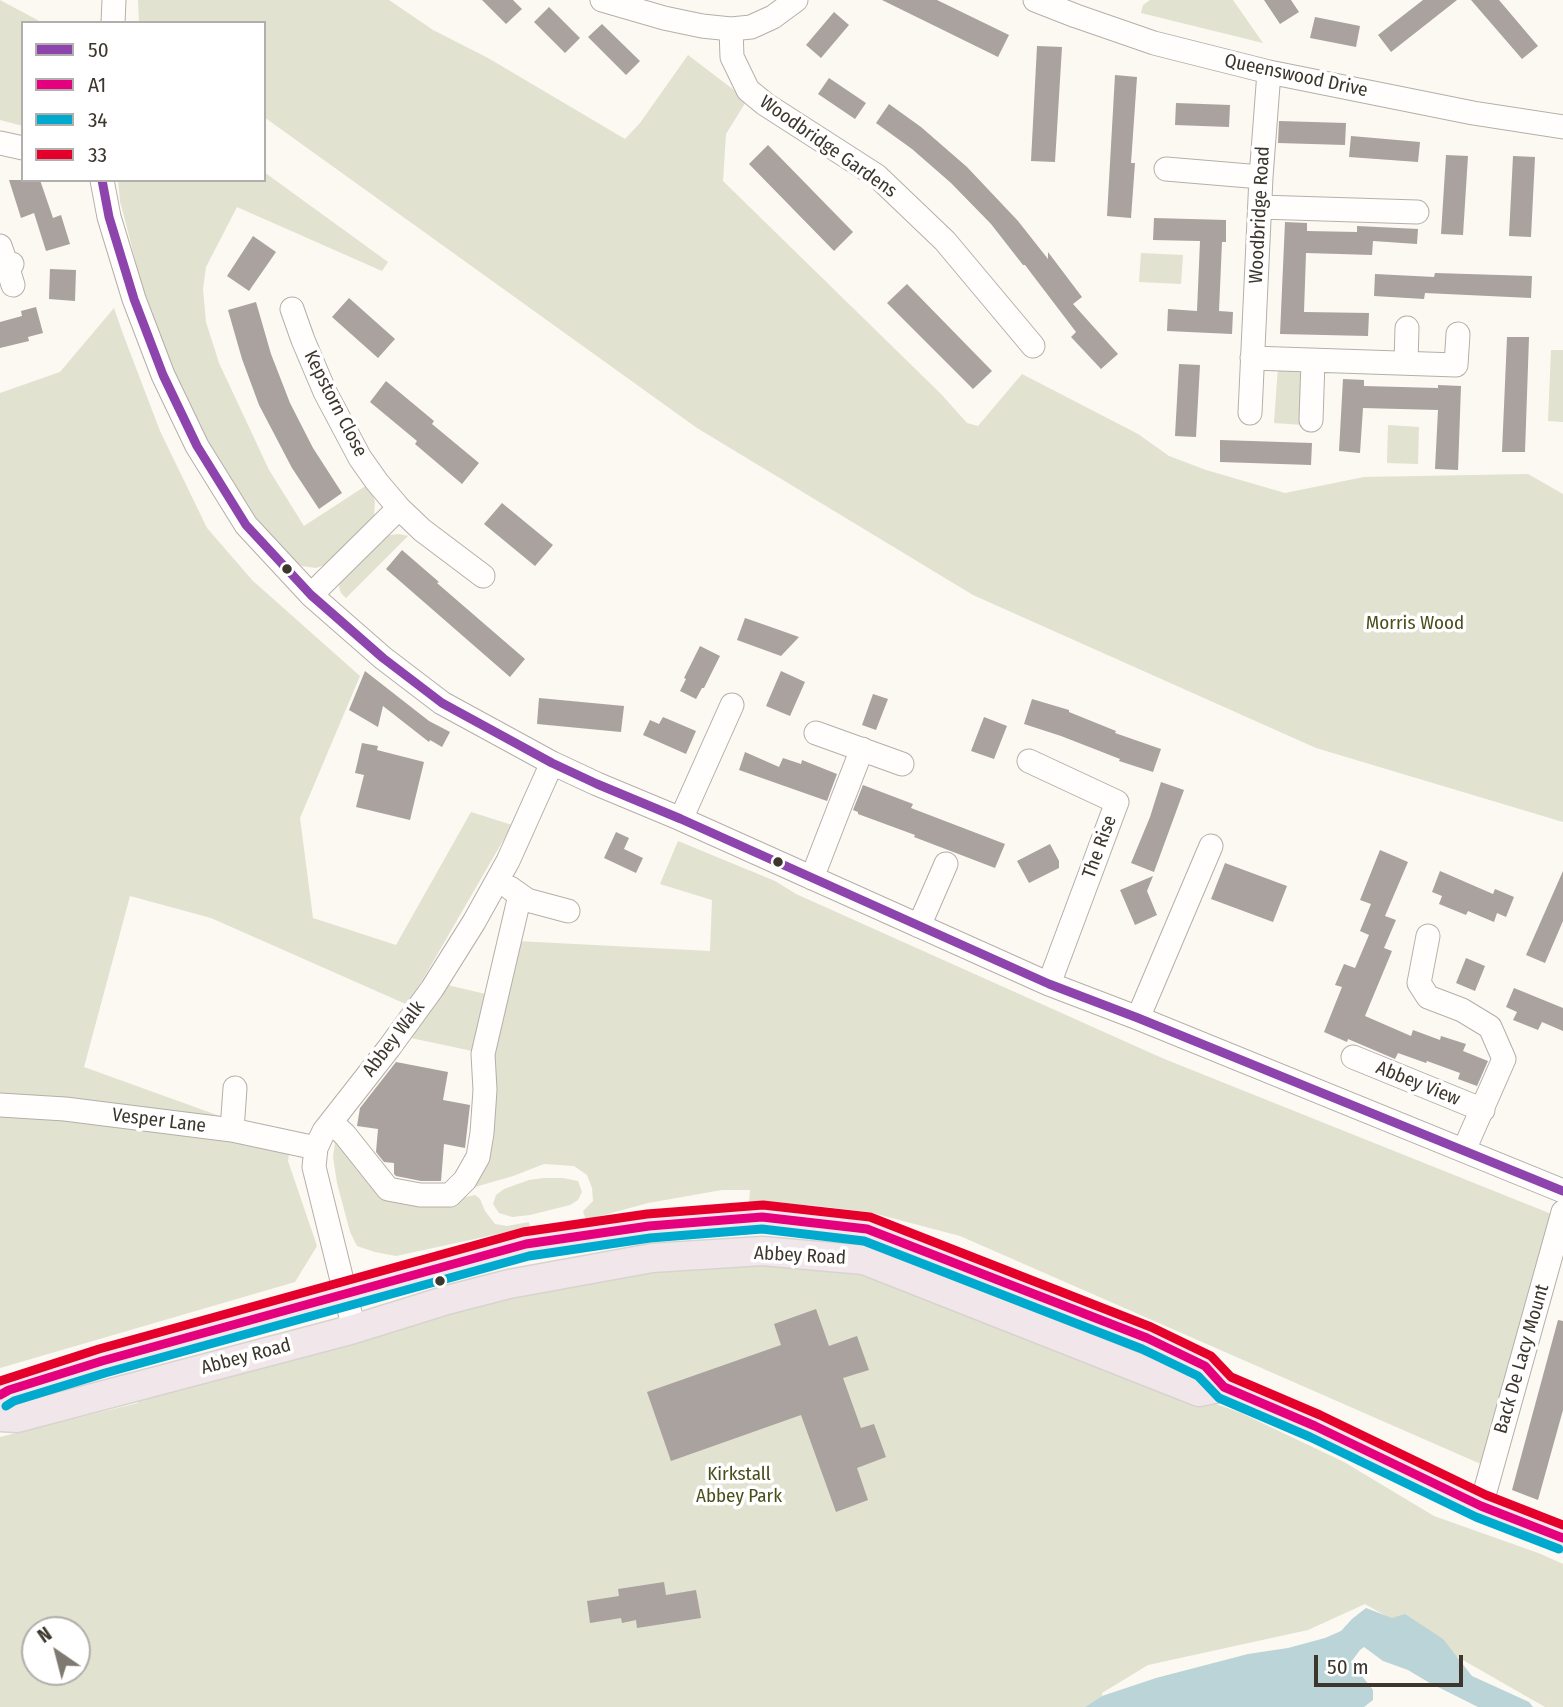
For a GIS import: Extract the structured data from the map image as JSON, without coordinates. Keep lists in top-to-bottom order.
{
  "streets": {
    "main road": ["Abbey Road"],
    "street": [
      "Queenswood Drive",
      "Woodbridge Gardens",
      "Woodbridge Road",
      "Kepstorn Close",
      "The Rise",
      "Abbey Walk",
      "Abbey View",
      "Vesper Lane",
      "Back De Lacy Mount"
    ]
  },
  "crossings": [
    ["Queenswood Drive", "Woodbridge Road"],
    ["Abbey Walk", "Vesper Lane"],
    ["Abbey Road", "Back De Lacy Mount"]
  ],
  "parks": ["Morris Wood", "Kirkstall Abbey Park"],
  "lines": [
    "transit line 50",
    "transit line 33",
    "transit line A1",
    "transit line 34"
  ],
  "legend": [
    "50",
    "A1",
    "34",
    "33"
  ],
  "scale_bar": "50 m",
  "north": "top left"
}
